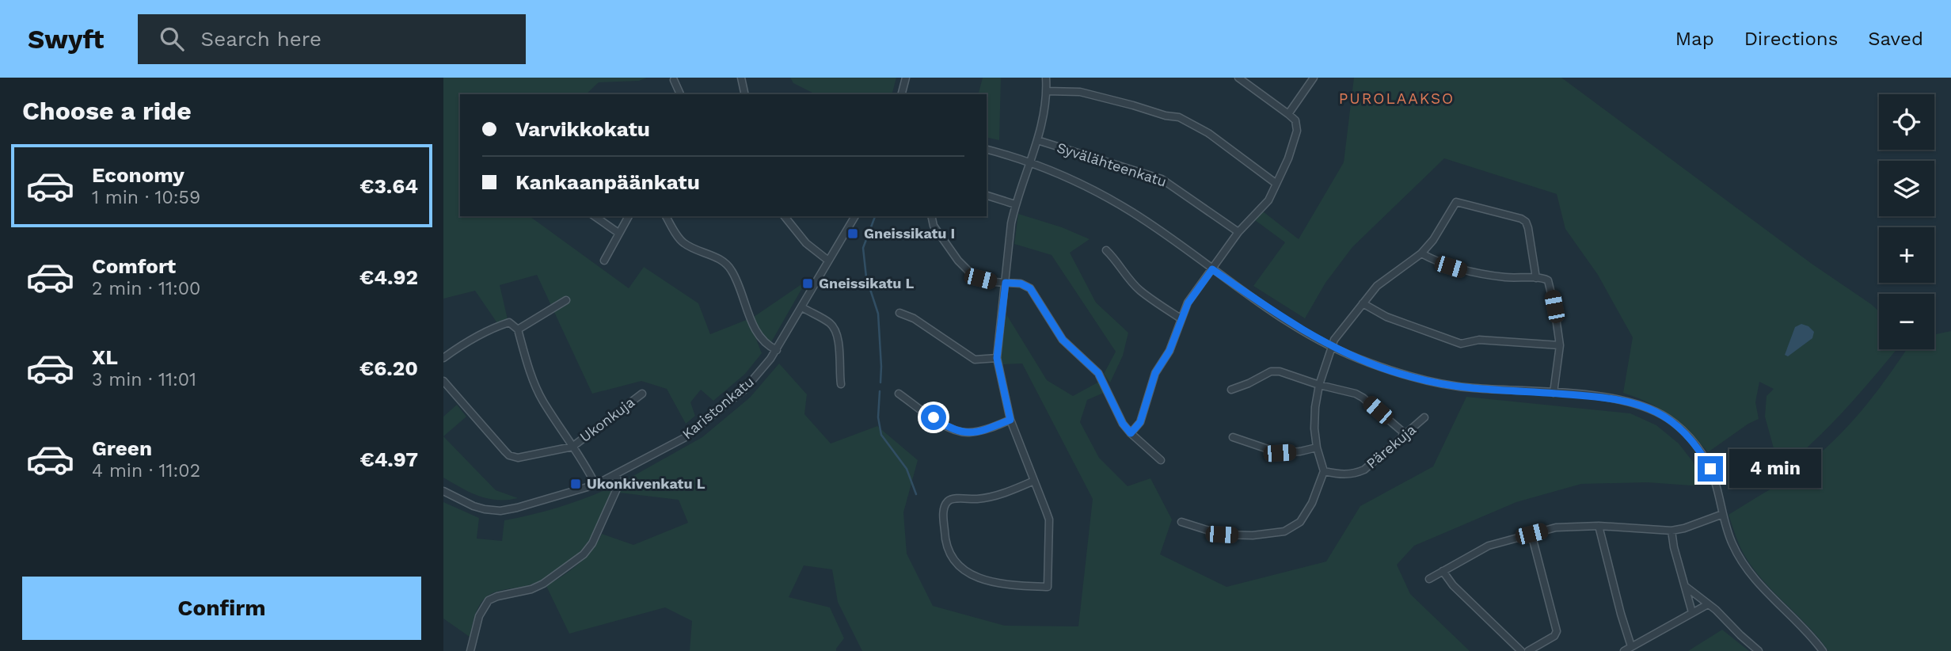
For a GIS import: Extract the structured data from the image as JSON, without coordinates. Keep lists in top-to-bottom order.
{
  "streets": {
    "street": [
      "Syvälähteenkatu",
      "Karistonkatu",
      "Ukonkuja",
      "Pärekuja"
    ]
  },
  "districts": ["PUROLAAKSO"],
  "places": {
    "transit": ["Gneissikatu I", "Gneissikatu L", "Ukonkivenkatu L"]
  },
  "page": {
    "header": "Swyft",
    "search": "Search here",
    "nav": ["Map", "Directions", "Saved"],
    "heading": "Choose a ride",
    "map_buttons": ["+", "−"],
    "banner": ["Varvikkokatu", "Kankaanpäänkatu"],
    "list": [
      {
        "name": "Economy",
        "note": "1 min · 10:59",
        "value": "€3.64"
      },
      {
        "name": "Comfort",
        "note": "2 min · 11:00",
        "value": "€4.92"
      },
      {
        "name": "XL",
        "note": "3 min · 11:01",
        "value": "€6.20"
      },
      {
        "name": "Green",
        "note": "4 min · 11:02",
        "value": "€4.97"
      }
    ],
    "bubble": "4 min",
    "buttons": "Confirm"
  }
}
